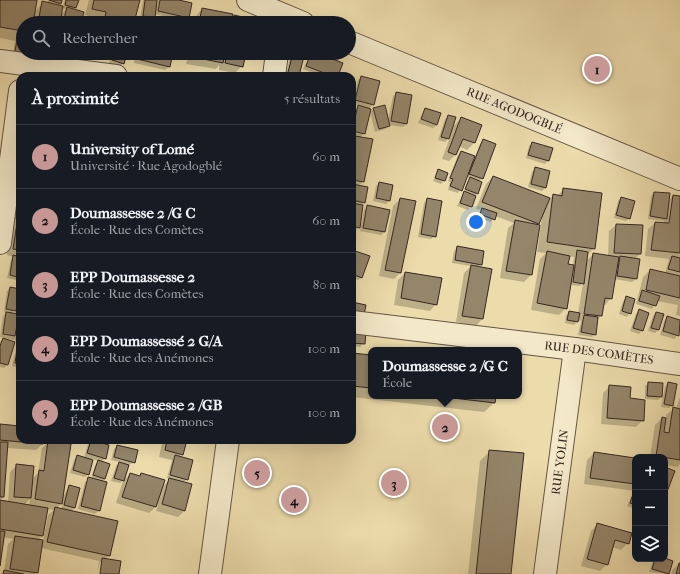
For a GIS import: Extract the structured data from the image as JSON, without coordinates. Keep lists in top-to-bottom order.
{
  "streets": {
    "street": ["RUE AGODOGBLÉ", "RUE DES COMÈTES", "RUE YOLIN"]
  },
  "crossings": [
    ["RUE DES COMÈTES", "RUE YOLIN"]
  ],
  "page": {
    "search": "Rechercher",
    "pins": [
      "1",
      "2",
      "5",
      "3",
      "4"
    ],
    "heading": ["À proximité", "5 résultats"],
    "list": [
      {
        "mark": "1",
        "name": "University of Lomé",
        "note": "Université · Rue Agodogblé",
        "value": "60 m"
      },
      {
        "mark": "2",
        "name": "Doumassesse 2 /G C",
        "note": "École · Rue des Comètes",
        "value": "60 m"
      },
      {
        "mark": "3",
        "name": "EPP Doumassesse 2",
        "note": "École · Rue des Comètes",
        "value": "80 m"
      },
      {
        "mark": "4",
        "name": "EPP Doumassessé 2 G/A",
        "note": "École · Rue des Anémones",
        "value": "100 m"
      },
      {
        "mark": "5",
        "name": "EPP Doumassesse 2 /GB",
        "note": "École · Rue des Anémones",
        "value": "100 m"
      }
    ],
    "popup": ["Doumassesse 2 /G C", "École"],
    "map_buttons": ["+", "−"]
  }
}
